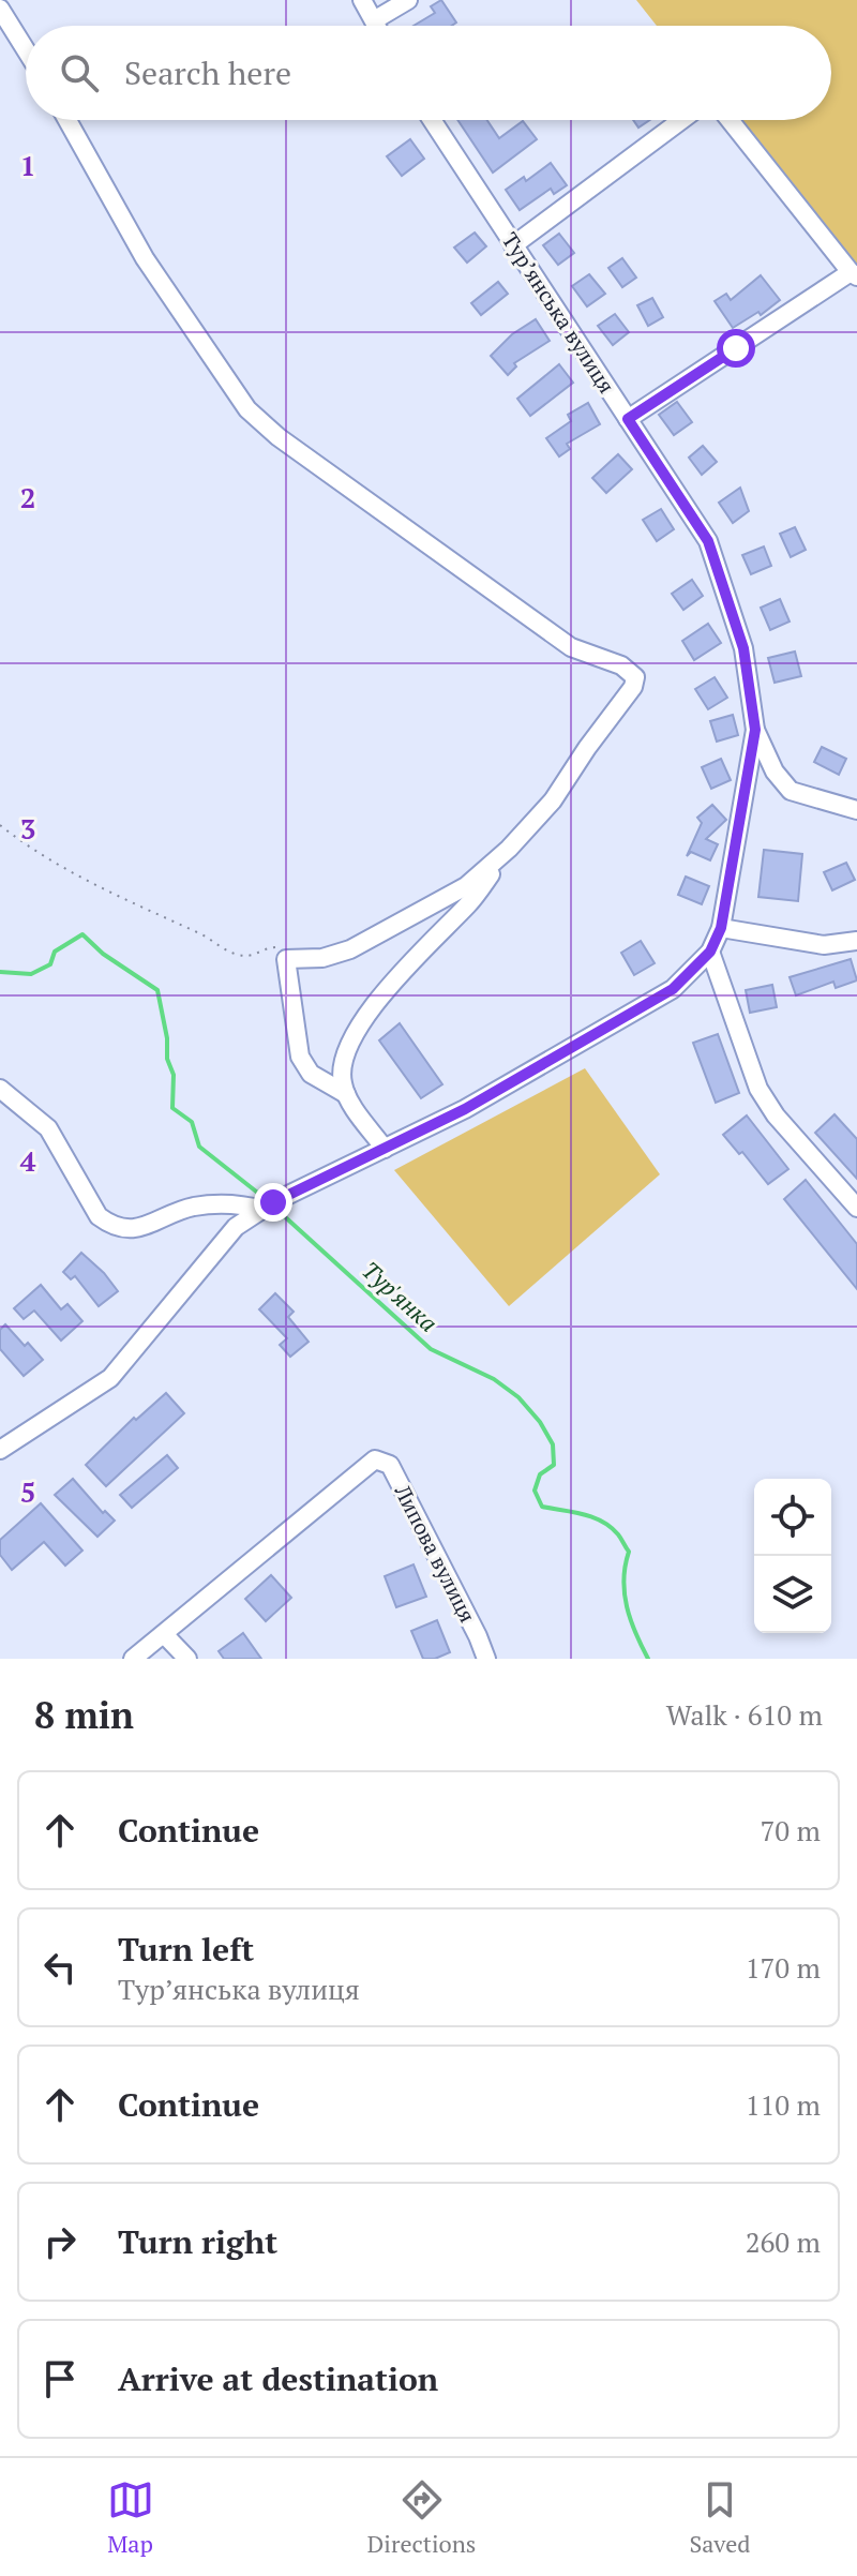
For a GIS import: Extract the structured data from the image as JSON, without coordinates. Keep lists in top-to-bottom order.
{
  "streets": {
    "street": ["Турʼянська вулиця", "Липова вулиця"]
  },
  "water": ["Тур'янка"],
  "page": {
    "search": "Search here",
    "heading": ["8 min", "Walk · 610 m"],
    "list": [
      ["Continue", "70 m"],
      ["Turn left", "Турʼянська вулиця", "170 m"],
      ["Continue", "110 m"],
      ["Turn right", "260 m"],
      "Arrive at destination"
    ],
    "nav": ["Map", "Directions", "Saved"]
  },
  "grid": {
    "rows": [
      "1",
      "2",
      "3",
      "4",
      "5"
    ]
  }
}
